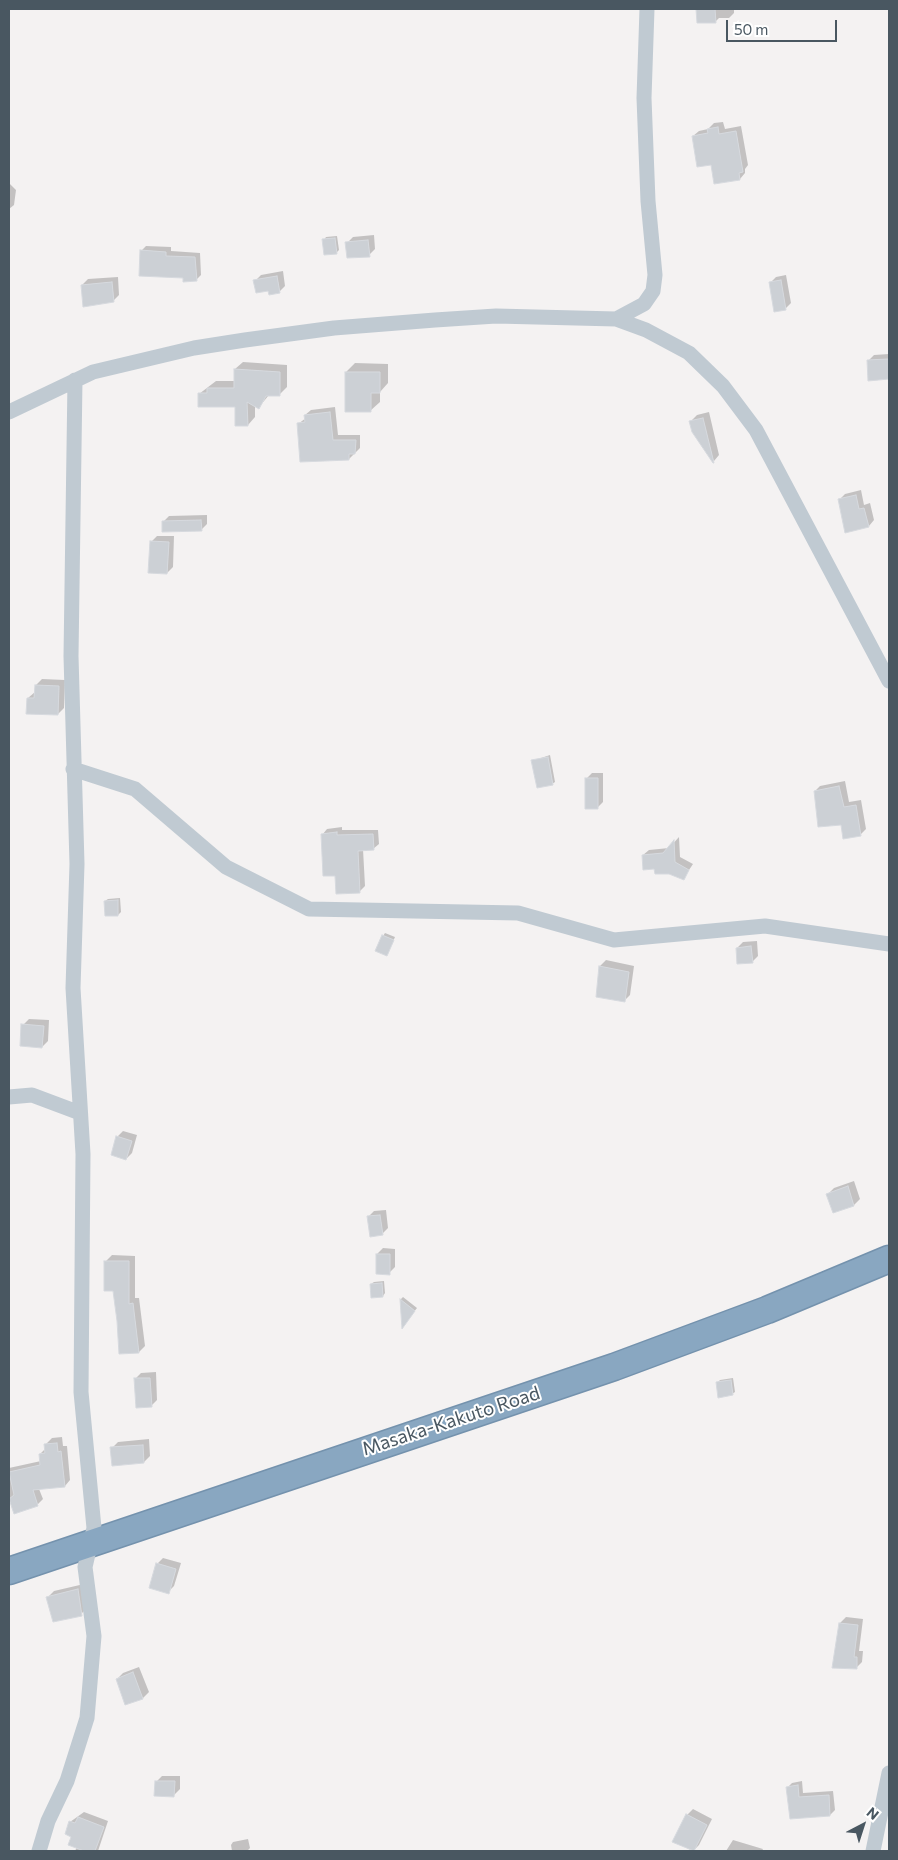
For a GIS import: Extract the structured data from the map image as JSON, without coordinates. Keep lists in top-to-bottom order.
{
  "streets": {
    "highway": ["Masaka-Kakuto Road"]
  },
  "scale_bar": "50 m",
  "north": "top right"
}
